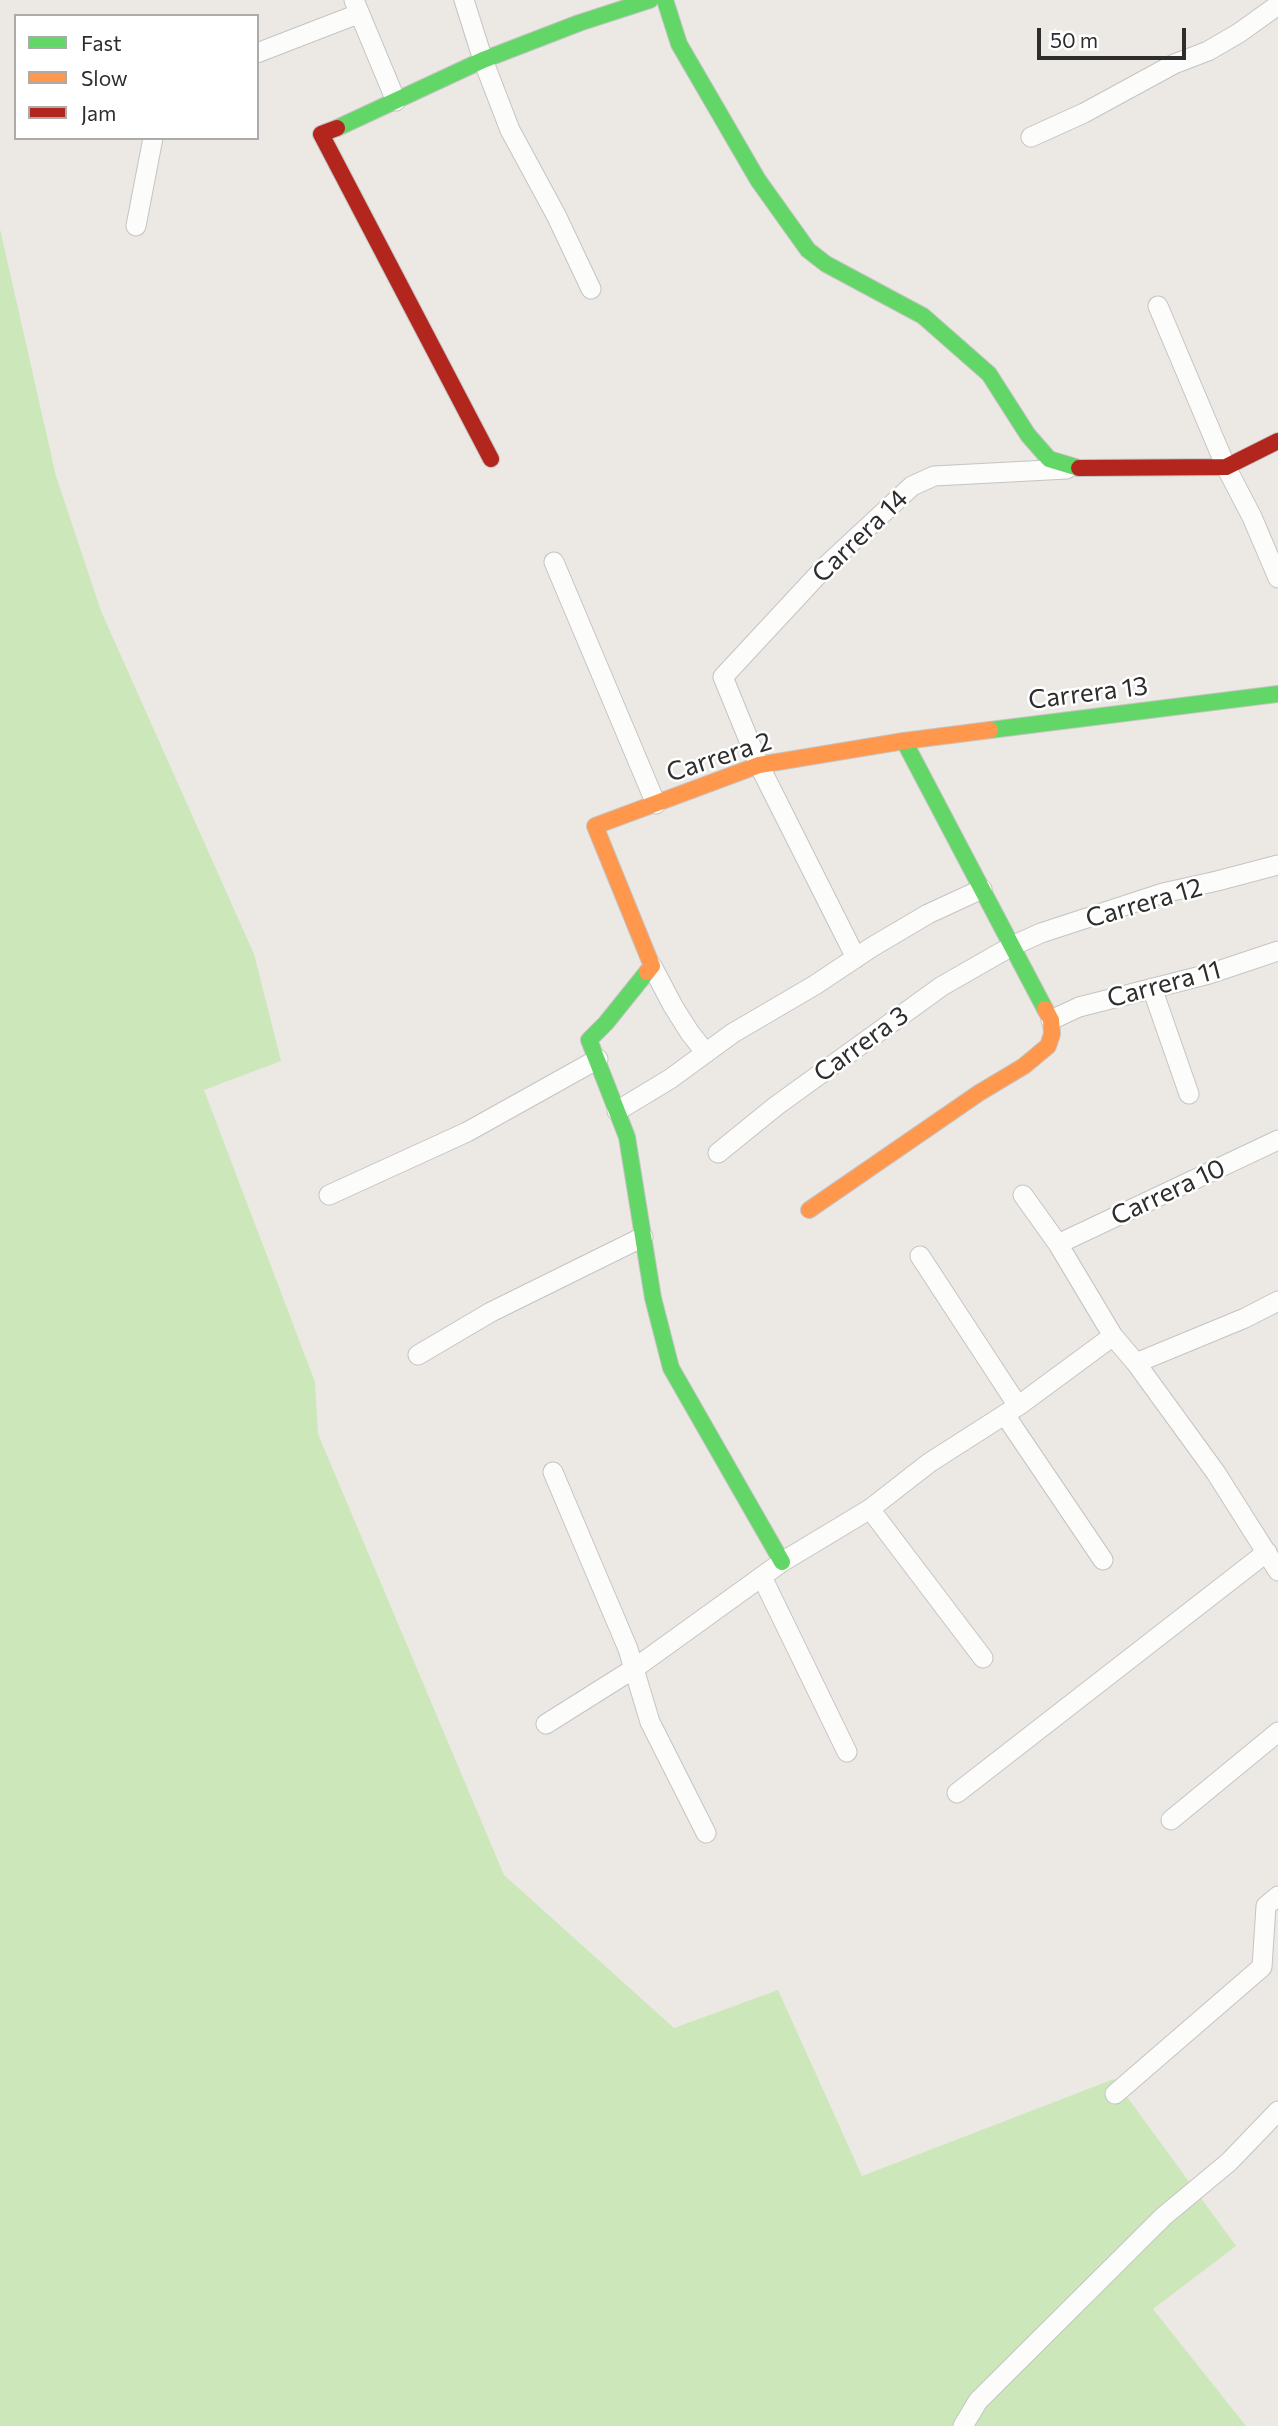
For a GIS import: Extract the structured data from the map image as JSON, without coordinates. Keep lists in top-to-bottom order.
{
  "streets": {
    "street": [
      "Carrera 14",
      "Carrera 13",
      "Carrera 2",
      "Carrera 12",
      "Carrera 11",
      "Carrera 3",
      "Carrera 10"
    ]
  },
  "crossings": [
    ["Carrera 14", "Carrera 2"],
    ["Carrera 13", "Carrera 2"],
    ["Carrera 12", "Carrera 3"]
  ],
  "legend": ["Fast", "Slow", "Jam"],
  "scale_bar": "50 m"
}
